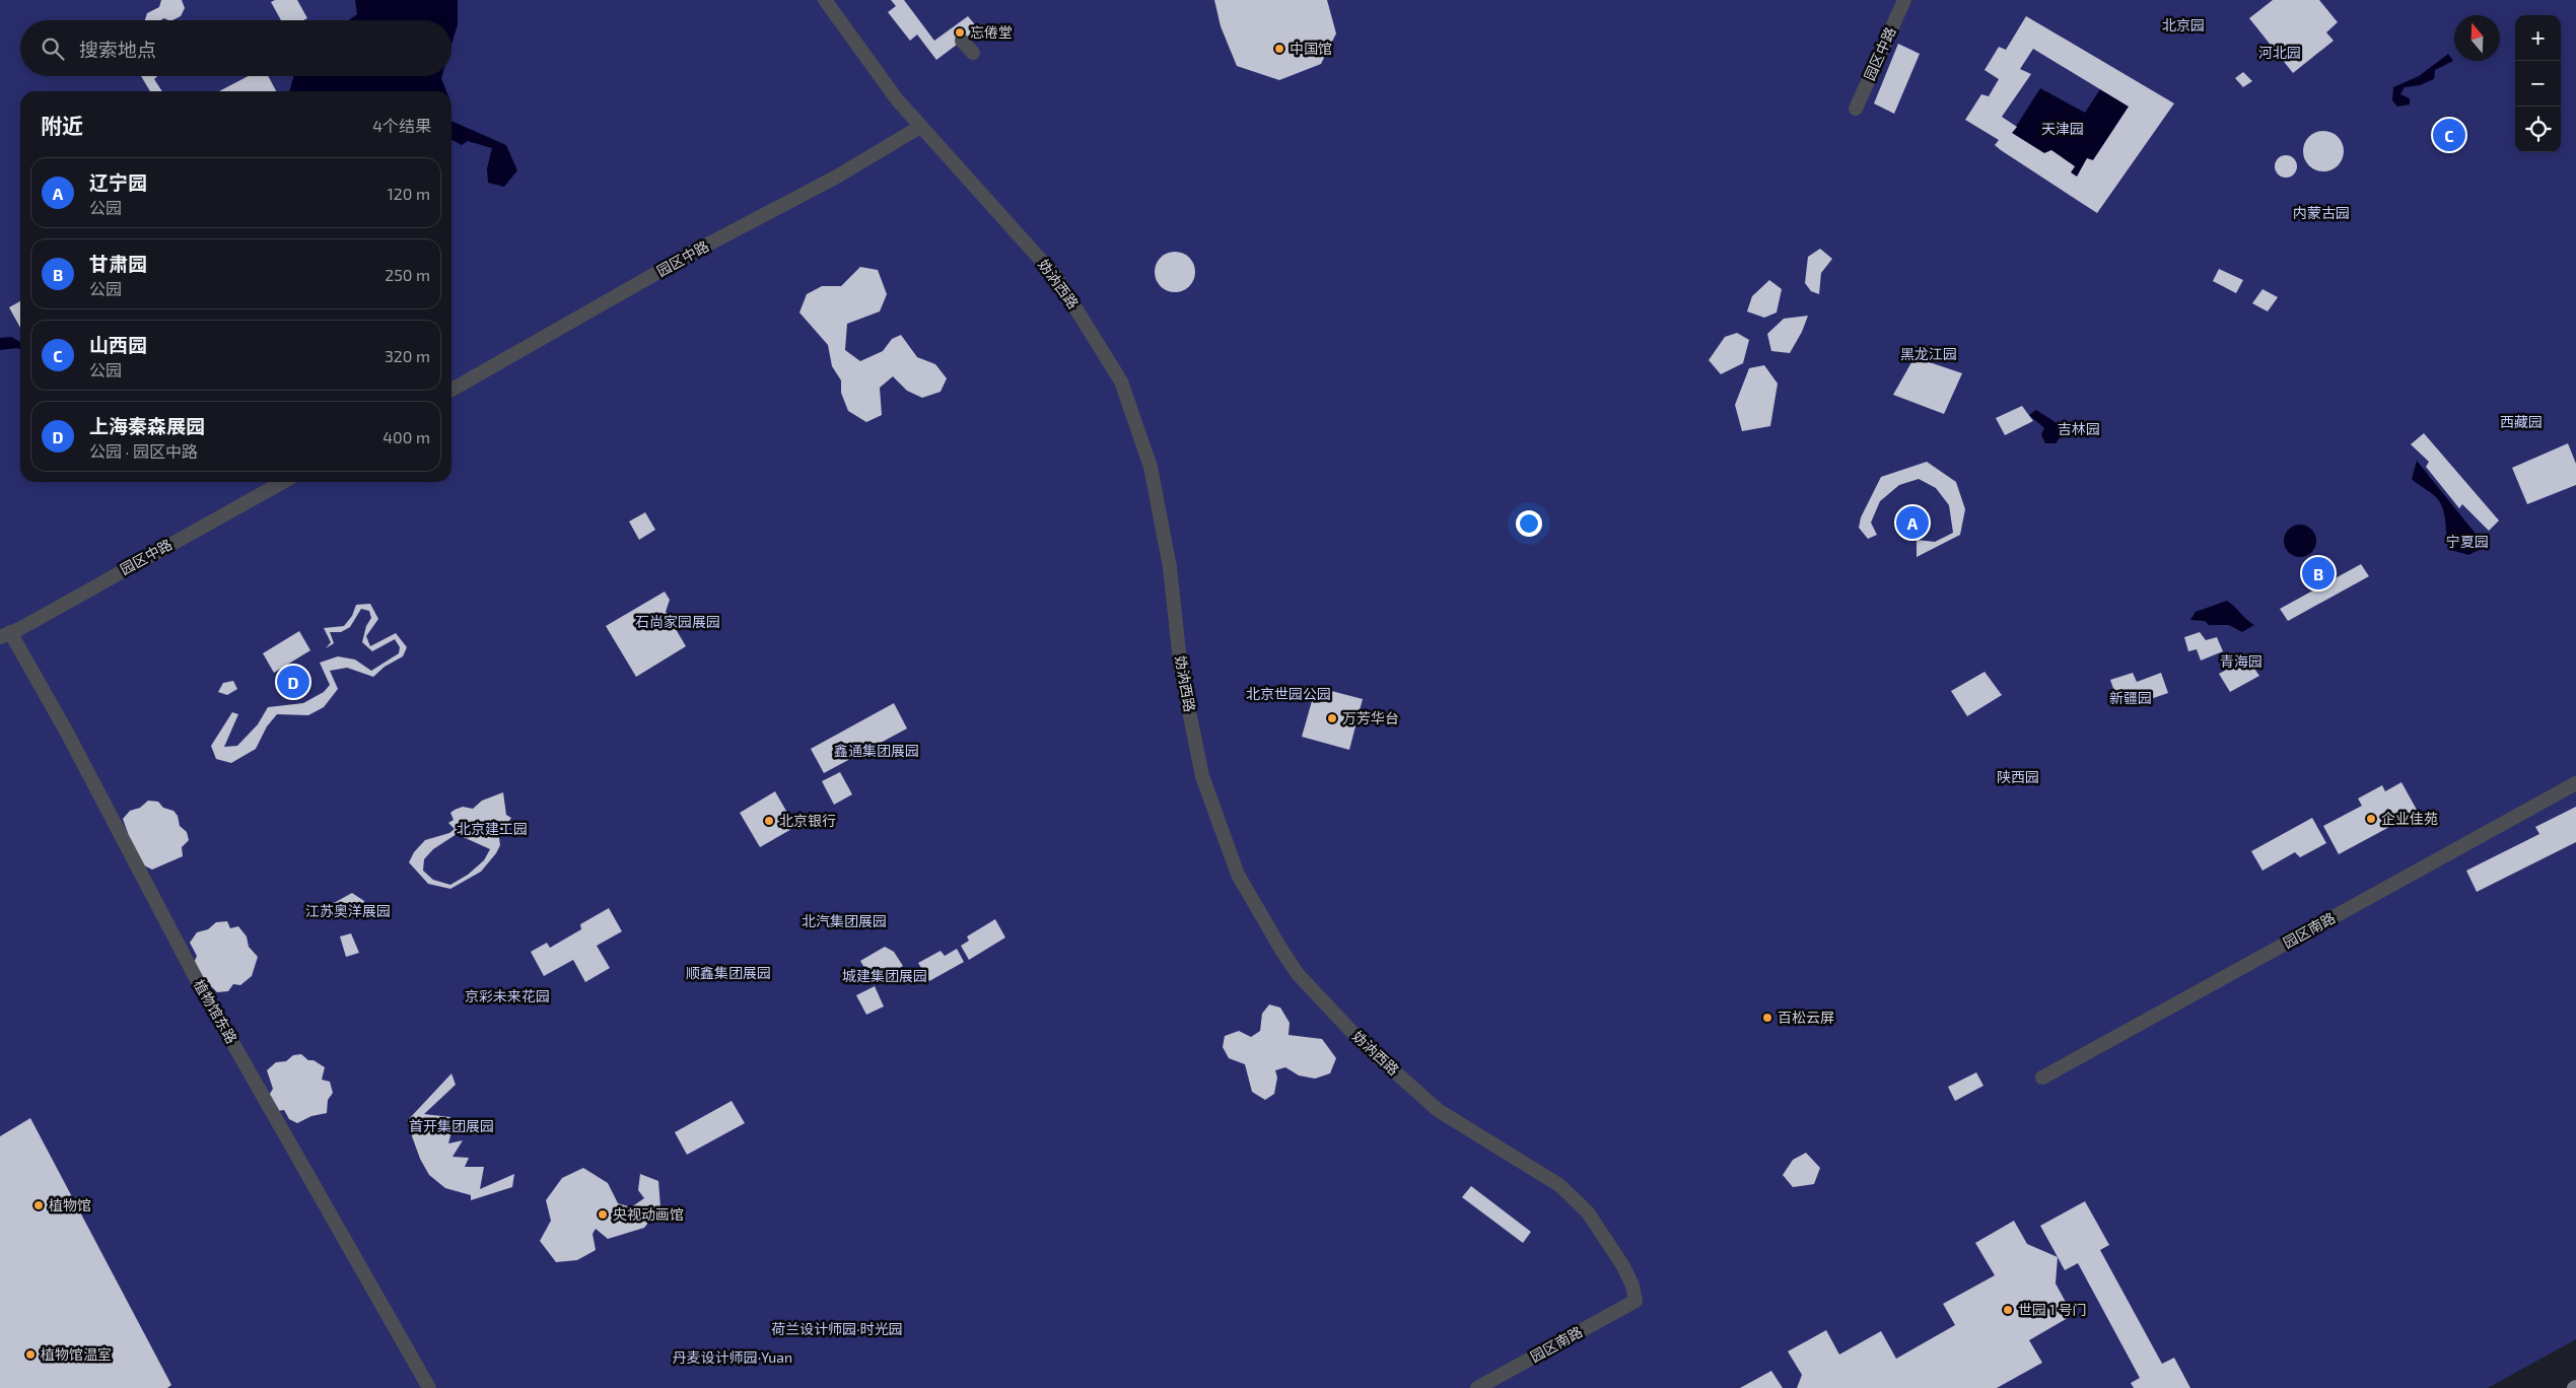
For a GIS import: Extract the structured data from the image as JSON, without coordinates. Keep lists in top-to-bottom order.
{
  "streets": {
    "street": [
      "园区中路",
      "妫汭西路",
      "园区南路",
      "植物馆东路"
    ]
  },
  "crossings": [
    ["园区中路", "妫汭西路"],
    ["园区中路", "植物馆东路"],
    ["妫汭西路", "园区南路"]
  ],
  "parks": [
    "北京园",
    "河北园",
    "天津园",
    "内蒙古园",
    "黑龙江园",
    "西藏园",
    "吉林园",
    "宁夏园",
    "石尚家园展园",
    "青海园",
    "北京世园公园",
    "新疆园",
    "鑫通集团展园",
    "陕西园",
    "北京建工园",
    "江苏奥洋展园",
    "北汽集团展园",
    "顺鑫集团展园",
    "城建集团展园",
    "京彩未来花园",
    "首开集团展园",
    "荷兰设计师园·时光园",
    "丹麦设计师园·Yuan"
  ],
  "places": [
    "忘倦堂",
    "中国馆",
    "万芳华台",
    "企业佳苑",
    "北京银行",
    "百松云屏",
    "植物馆",
    "央视动画馆",
    "世园 1 号门",
    "植物馆温室"
  ],
  "north": "top",
  "page": {
    "map_buttons": ["+", "−"],
    "search": "搜索地点",
    "heading": ["附近", "4个结果"],
    "pins": [
      "C",
      "A",
      "B",
      "D"
    ],
    "list": [
      {
        "mark": "A",
        "name": "辽宁园",
        "note": "公园",
        "value": "120 m"
      },
      {
        "mark": "B",
        "name": "甘肃园",
        "note": "公园",
        "value": "250 m"
      },
      {
        "mark": "C",
        "name": "山西园",
        "note": "公园",
        "value": "320 m"
      },
      {
        "mark": "D",
        "name": "上海秦森展园",
        "note": "公园 · 园区中路",
        "value": "400 m"
      }
    ]
  }
}
